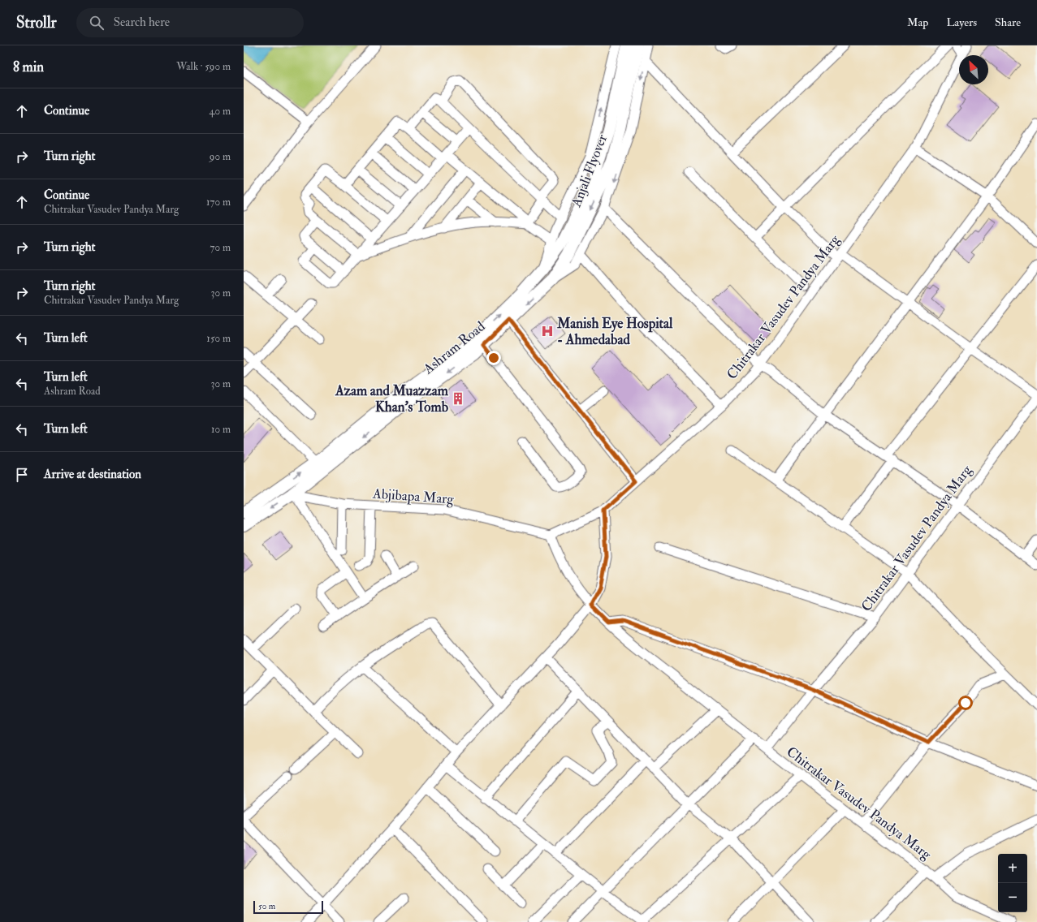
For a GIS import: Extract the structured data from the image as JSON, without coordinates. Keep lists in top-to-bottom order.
{
  "streets": {
    "main road": ["Anjali Flyover", "Ashram Road"],
    "street": ["Chitrakar Vasudev Pandya Marg", "Abjibapa Marg"]
  },
  "crossings": [
    ["Anjali Flyover", "Ashram Road"],
    ["Chitrakar Vasudev Pandya Marg", "Abjibapa Marg"],
    ["Ashram Road", "Abjibapa Marg"]
  ],
  "places": {
    "hospital": ["Manish Eye Hospital - Ahmedabad"],
    "building": ["Azam and Muazzam Khan's Tomb"]
  },
  "scale_bar": "50 m",
  "north": "top left",
  "page": {
    "header": "Strollr",
    "search": "Search here",
    "nav": ["Map", "Layers", "Share"],
    "heading": ["8 min", "Walk · 590 m"],
    "list": [
      ["Continue", "40 m"],
      ["Turn right", "90 m"],
      ["Continue", "Chitrakar Vasudev Pandya Marg", "170 m"],
      ["Turn right", "70 m"],
      ["Turn right", "Chitrakar Vasudev Pandya Marg", "30 m"],
      ["Turn left", "150 m"],
      ["Turn left", "Ashram Road", "30 m"],
      ["Turn left", "10 m"],
      "Arrive at destination"
    ],
    "map_buttons": ["+", "−"],
    "scale": "50 m"
  }
}
